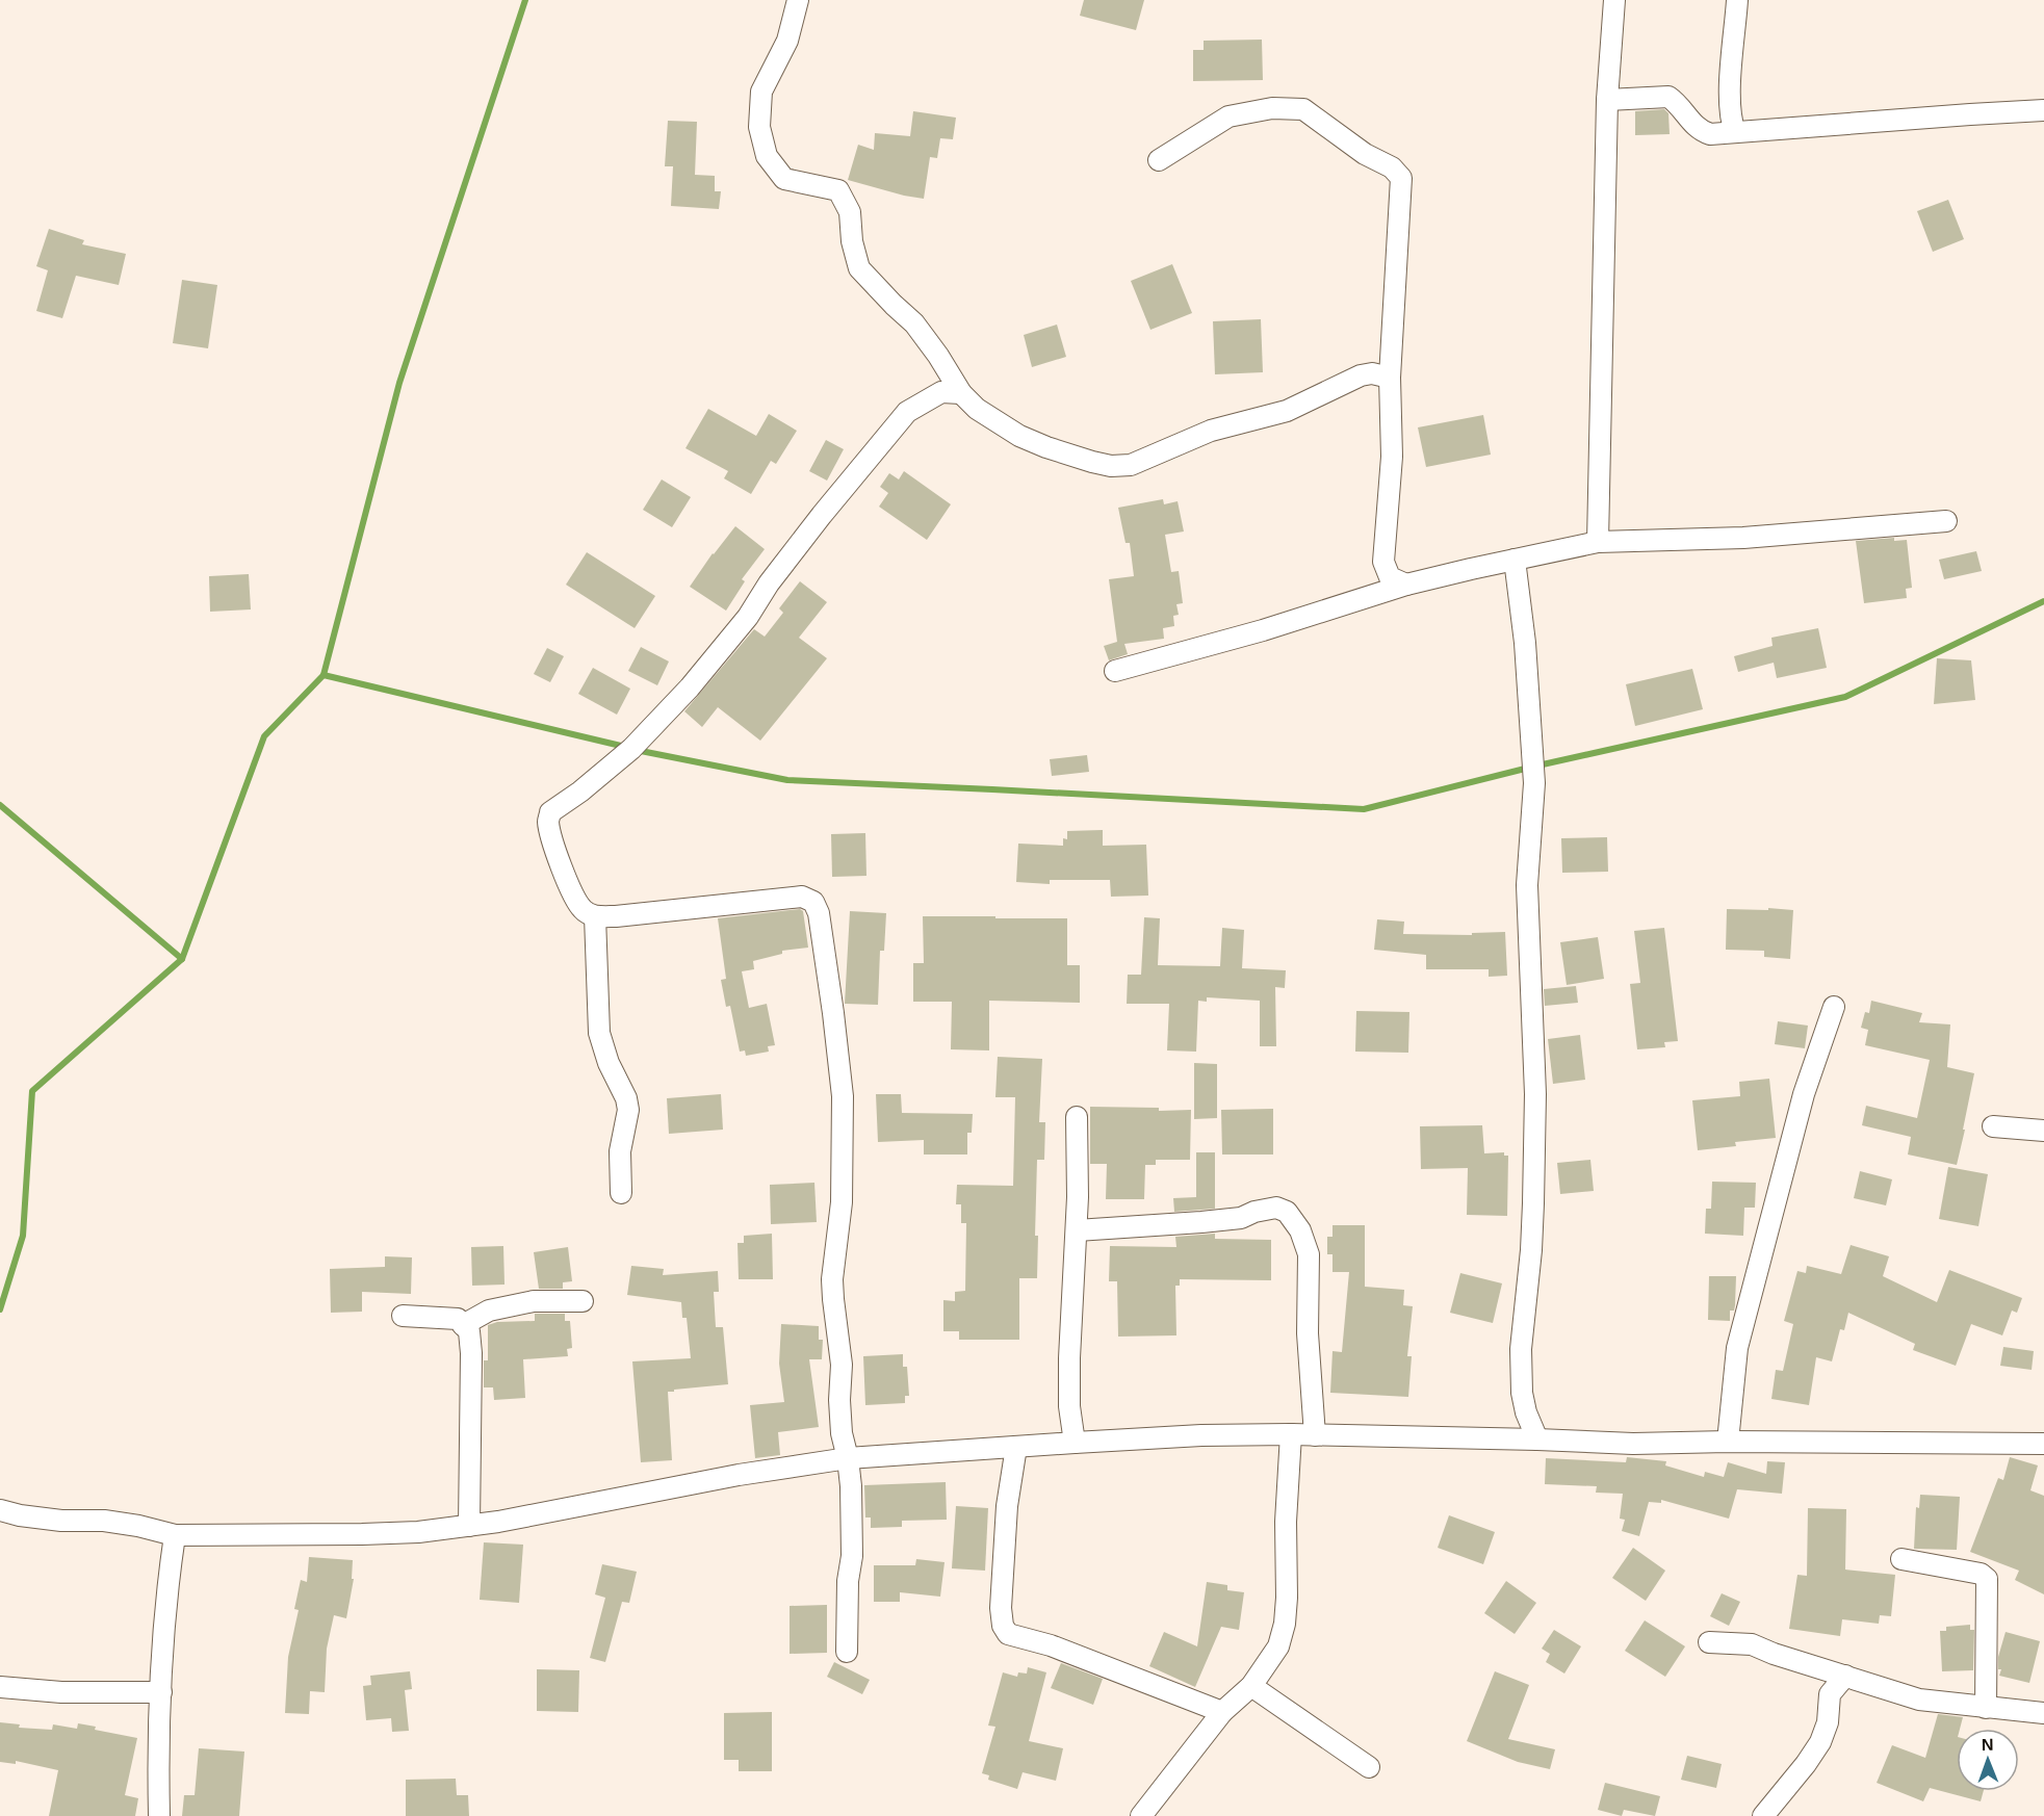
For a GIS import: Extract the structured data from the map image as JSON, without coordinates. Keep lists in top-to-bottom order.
{
  "north": "top"
}
